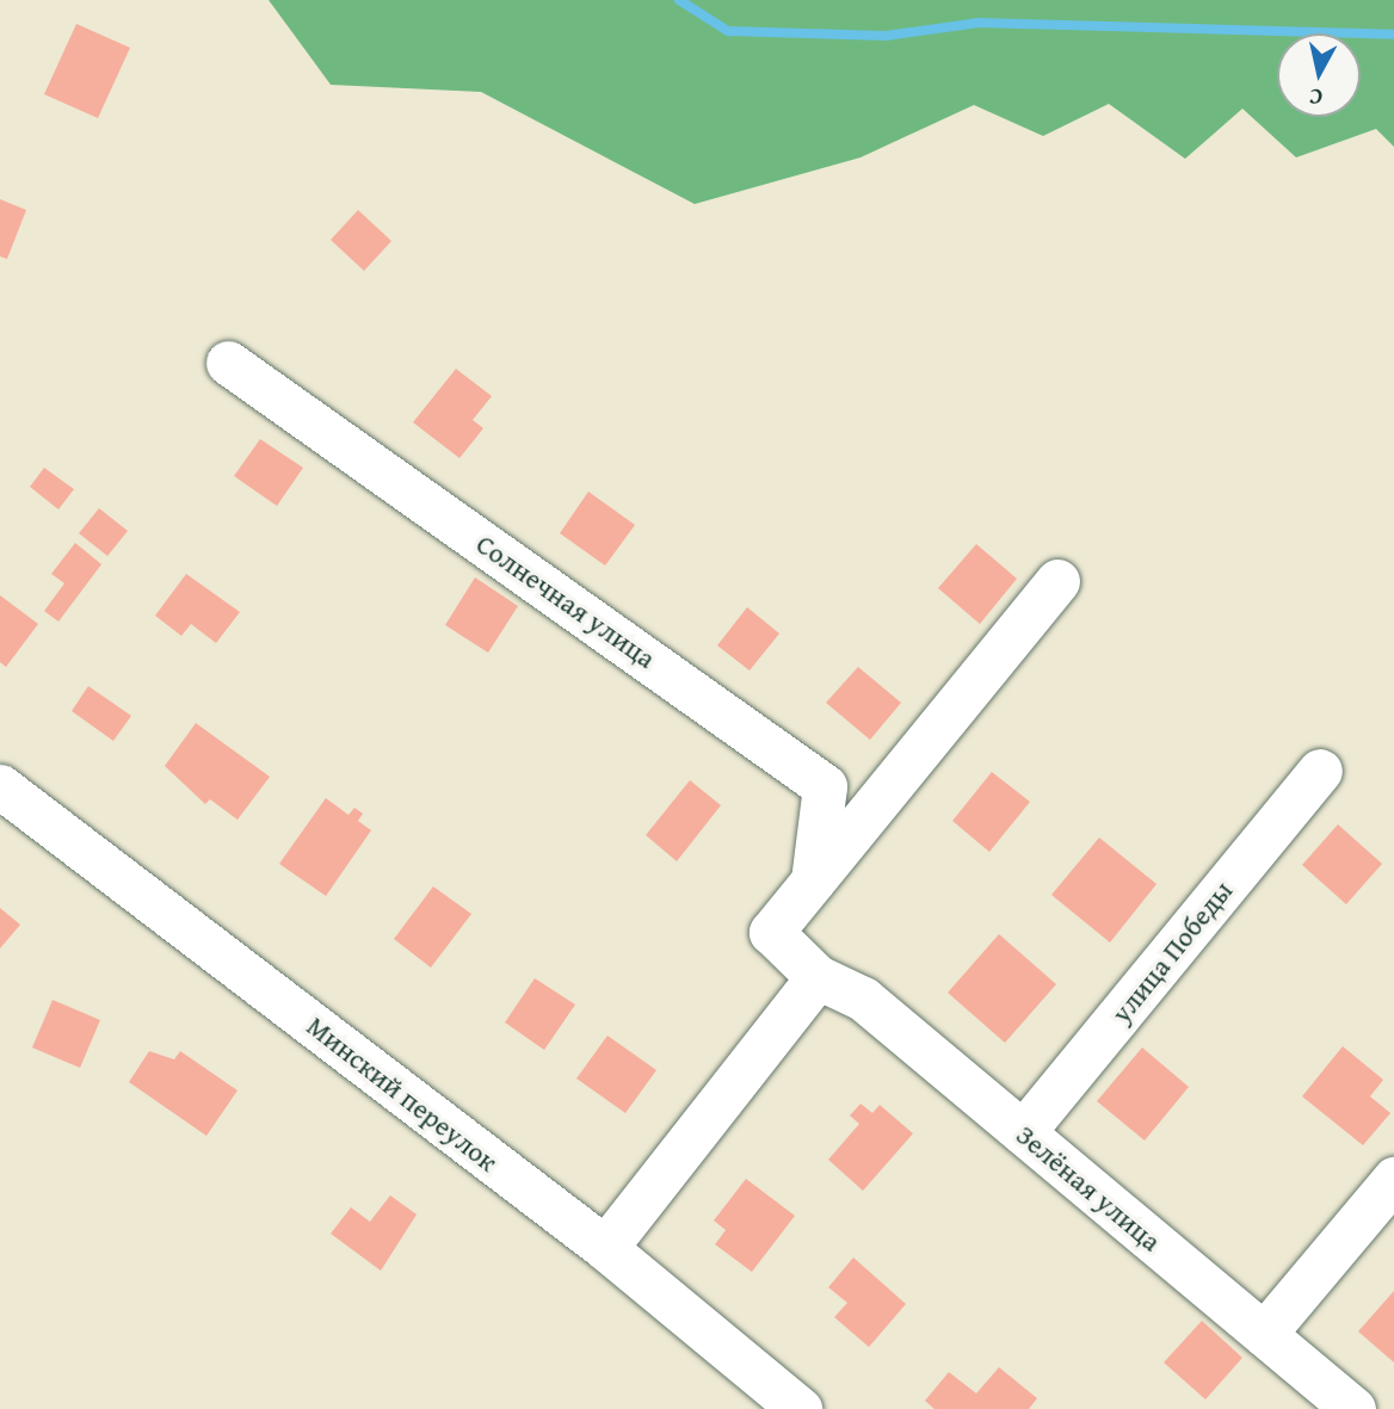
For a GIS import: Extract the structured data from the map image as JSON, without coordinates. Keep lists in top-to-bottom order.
{
  "streets": {
    "street": [
      "Солнечная улица",
      "улица Победы",
      "Минский переулок",
      "Зелёная улица"
    ]
  },
  "crossings": [
    ["Солнечная улица", "Зелёная улица"],
    ["улица Победы", "Зелёная улица"]
  ],
  "north": "bottom"
}
